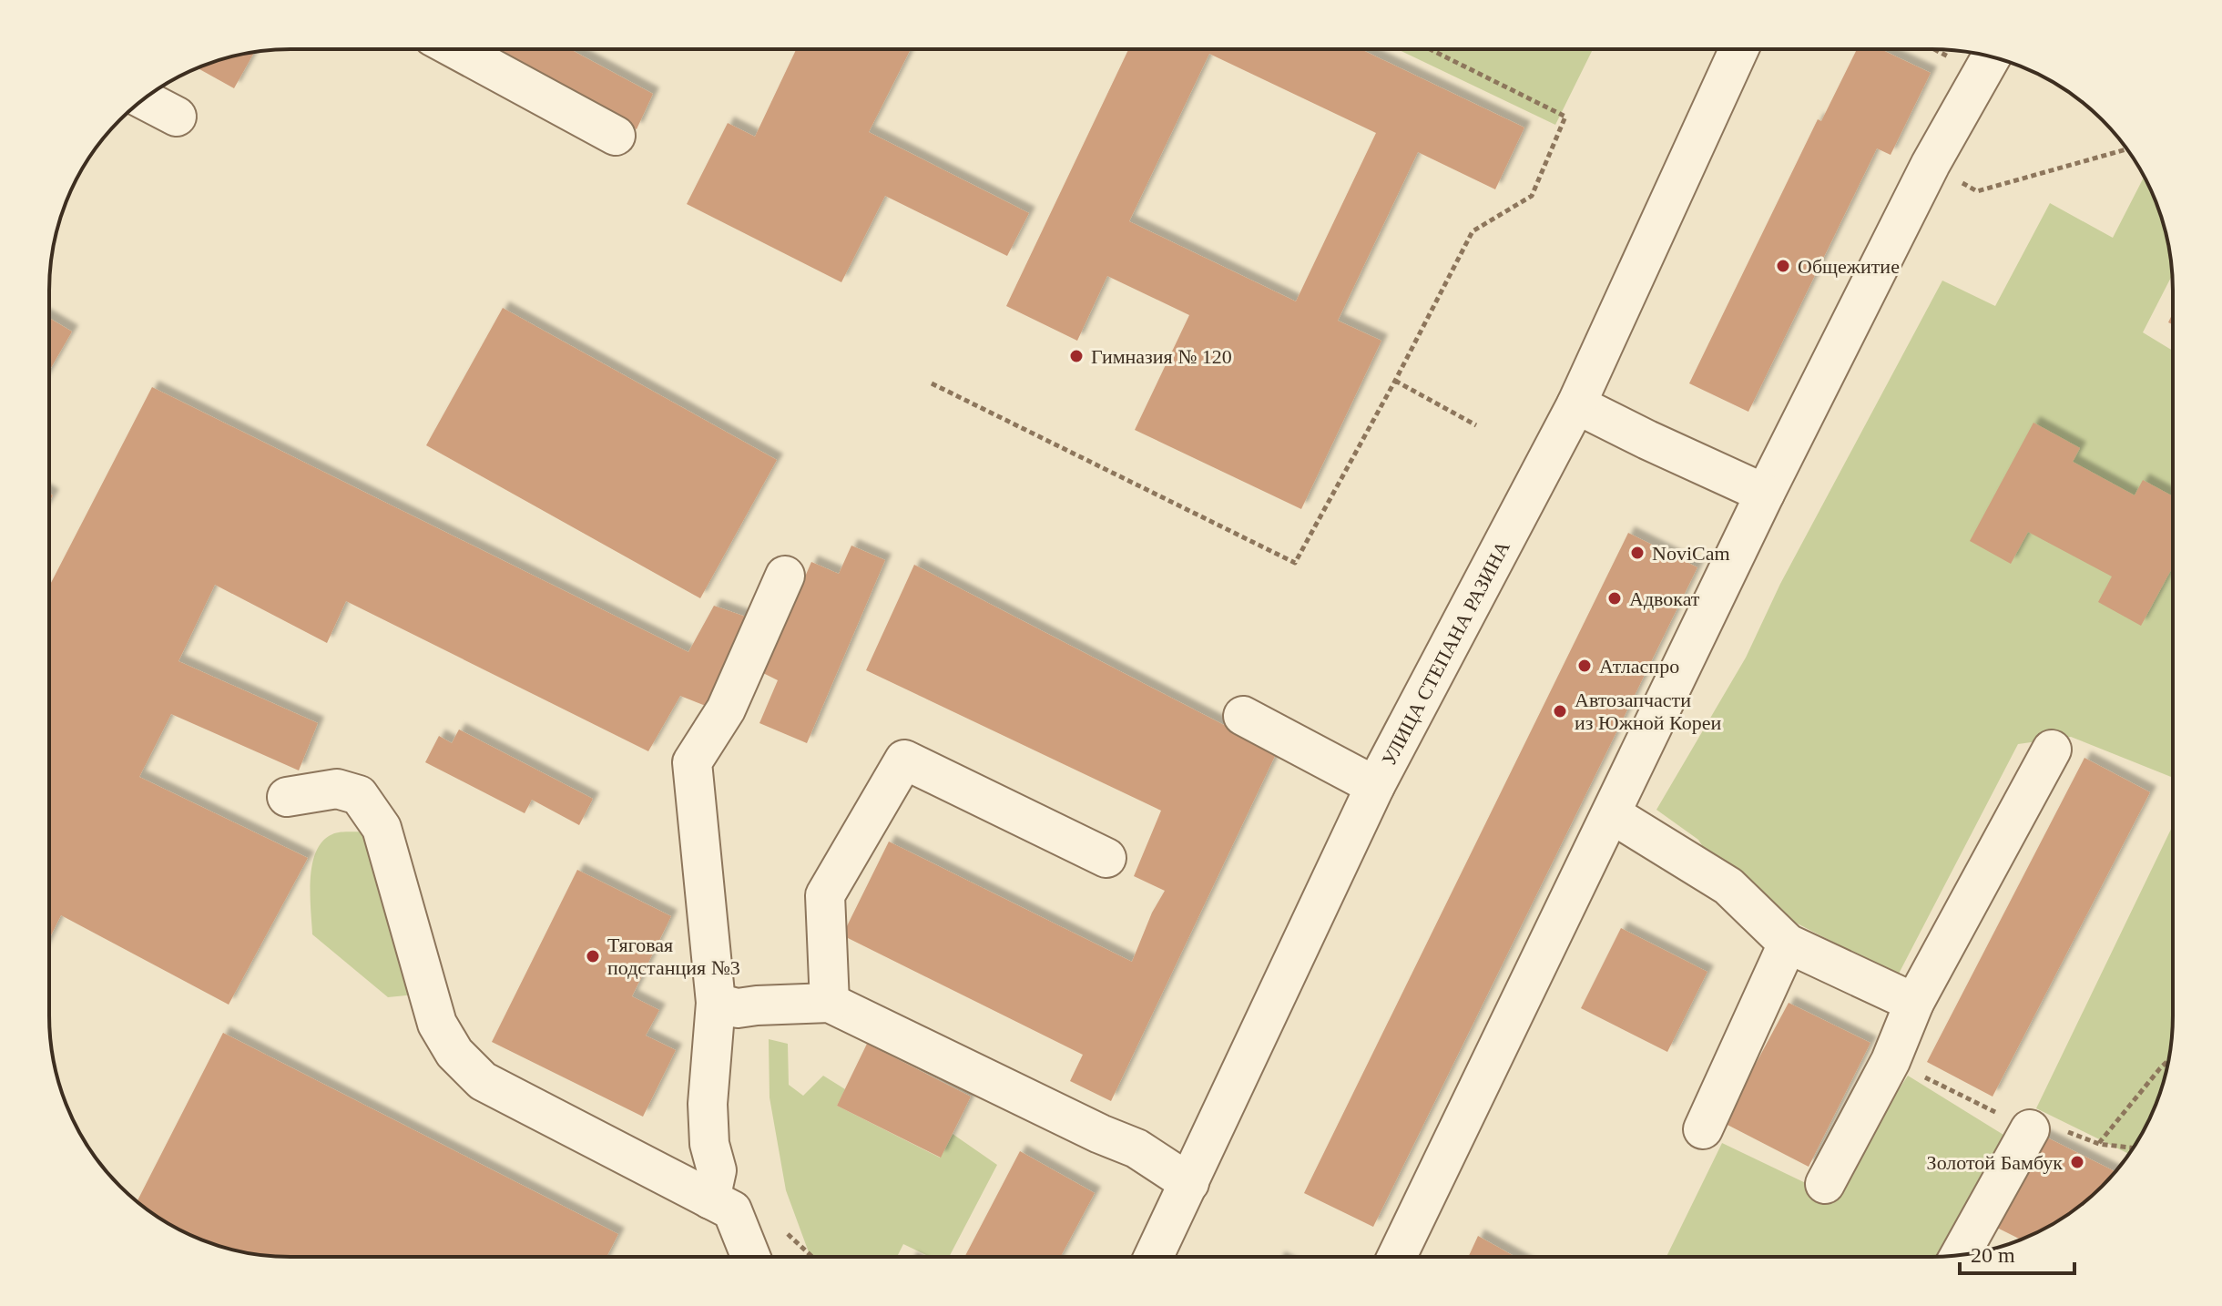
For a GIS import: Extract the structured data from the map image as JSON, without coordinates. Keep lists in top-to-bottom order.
{
  "streets": {
    "street": ["УЛИЦА СТЕПАНА РАЗИНА"]
  },
  "places": [
    "Общежитие",
    "Гимназия № 120",
    "NoviСam",
    "Адвокат",
    "Атласпро",
    "Автозапчасти из Южной Кореи",
    "Тяговая подстанция №3",
    "Золотой Бамбук"
  ],
  "scale_bar": "20 m"
}
